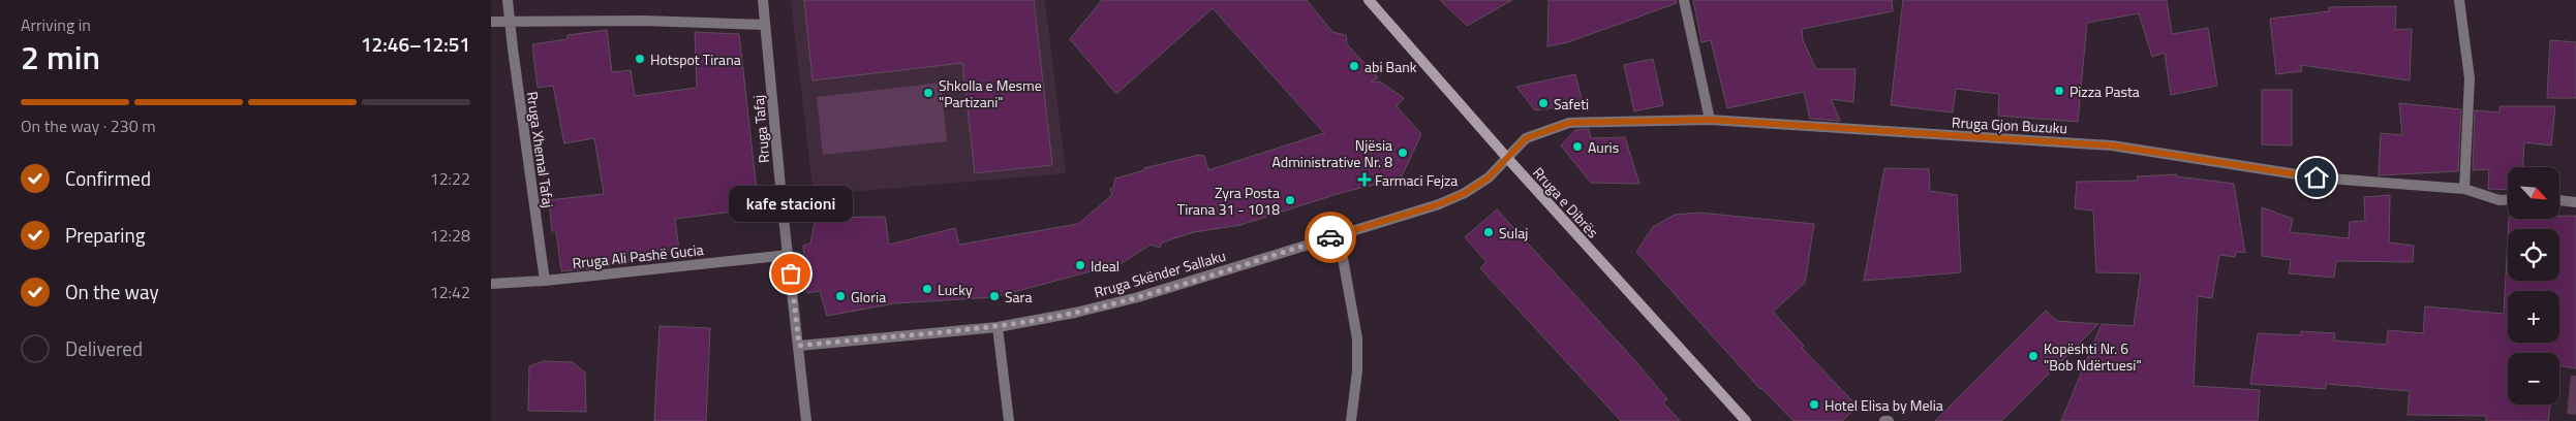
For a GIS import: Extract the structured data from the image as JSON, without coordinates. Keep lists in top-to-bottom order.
{
  "streets": {
    "main road": ["Rruga e Dibrës"],
    "street": [
      "Rruga Gjon Buzuku",
      "Rruga Tafaj",
      "Rruga Xhemal Tafaj",
      "Rruga Ali Pashë Gucia",
      "Rruga Skënder Sallaku"
    ]
  },
  "crossings": [
    ["Rruga Gjon Buzuku", "Rruga e Dibrës"],
    ["Rruga Gjon Buzuku", "Rruga Skënder Sallaku"],
    ["Rruga Tafaj", "Rruga Ali Pashë Gucia"],
    ["Rruga Tafaj", "Rruga Skënder Sallaku"],
    ["Rruga Xhemal Tafaj", "Rruga Ali Pashë Gucia"],
    ["Rruga e Dibrës", "Rruga Skënder Sallaku"]
  ],
  "places": {
    "other": [
      "Hotspot Tirana",
      "abi Bank",
      "Pizza Pasta",
      "Shkolla e Mesme \"Partizani\"",
      "Safeti",
      "Auris",
      "Njësia Administrative Nr. 8",
      "Zyra Posta Tirana 31 - 1018",
      "Sulaj",
      "Ideal",
      "kafe stacioni",
      "Lucky",
      "Gloria",
      "Sara",
      "Kopështi Nr. 6 \"Bob Ndërtuesi\"",
      "Hotel Elisa by Melia"
    ],
    "health": ["Farmaci Fejza"]
  },
  "north": "bottom right",
  "page": {
    "heading": ["2 min", "Arriving in", "12:46–12:51"],
    "bar": "On the way · 230 m",
    "list": [
      ["Confirmed", "12:22"],
      ["Preparing", "12:28"],
      ["On the way", "12:42"],
      "Delivered"
    ],
    "map_buttons": ["+", "−"],
    "bubble": "kafe stacioni"
  }
}
